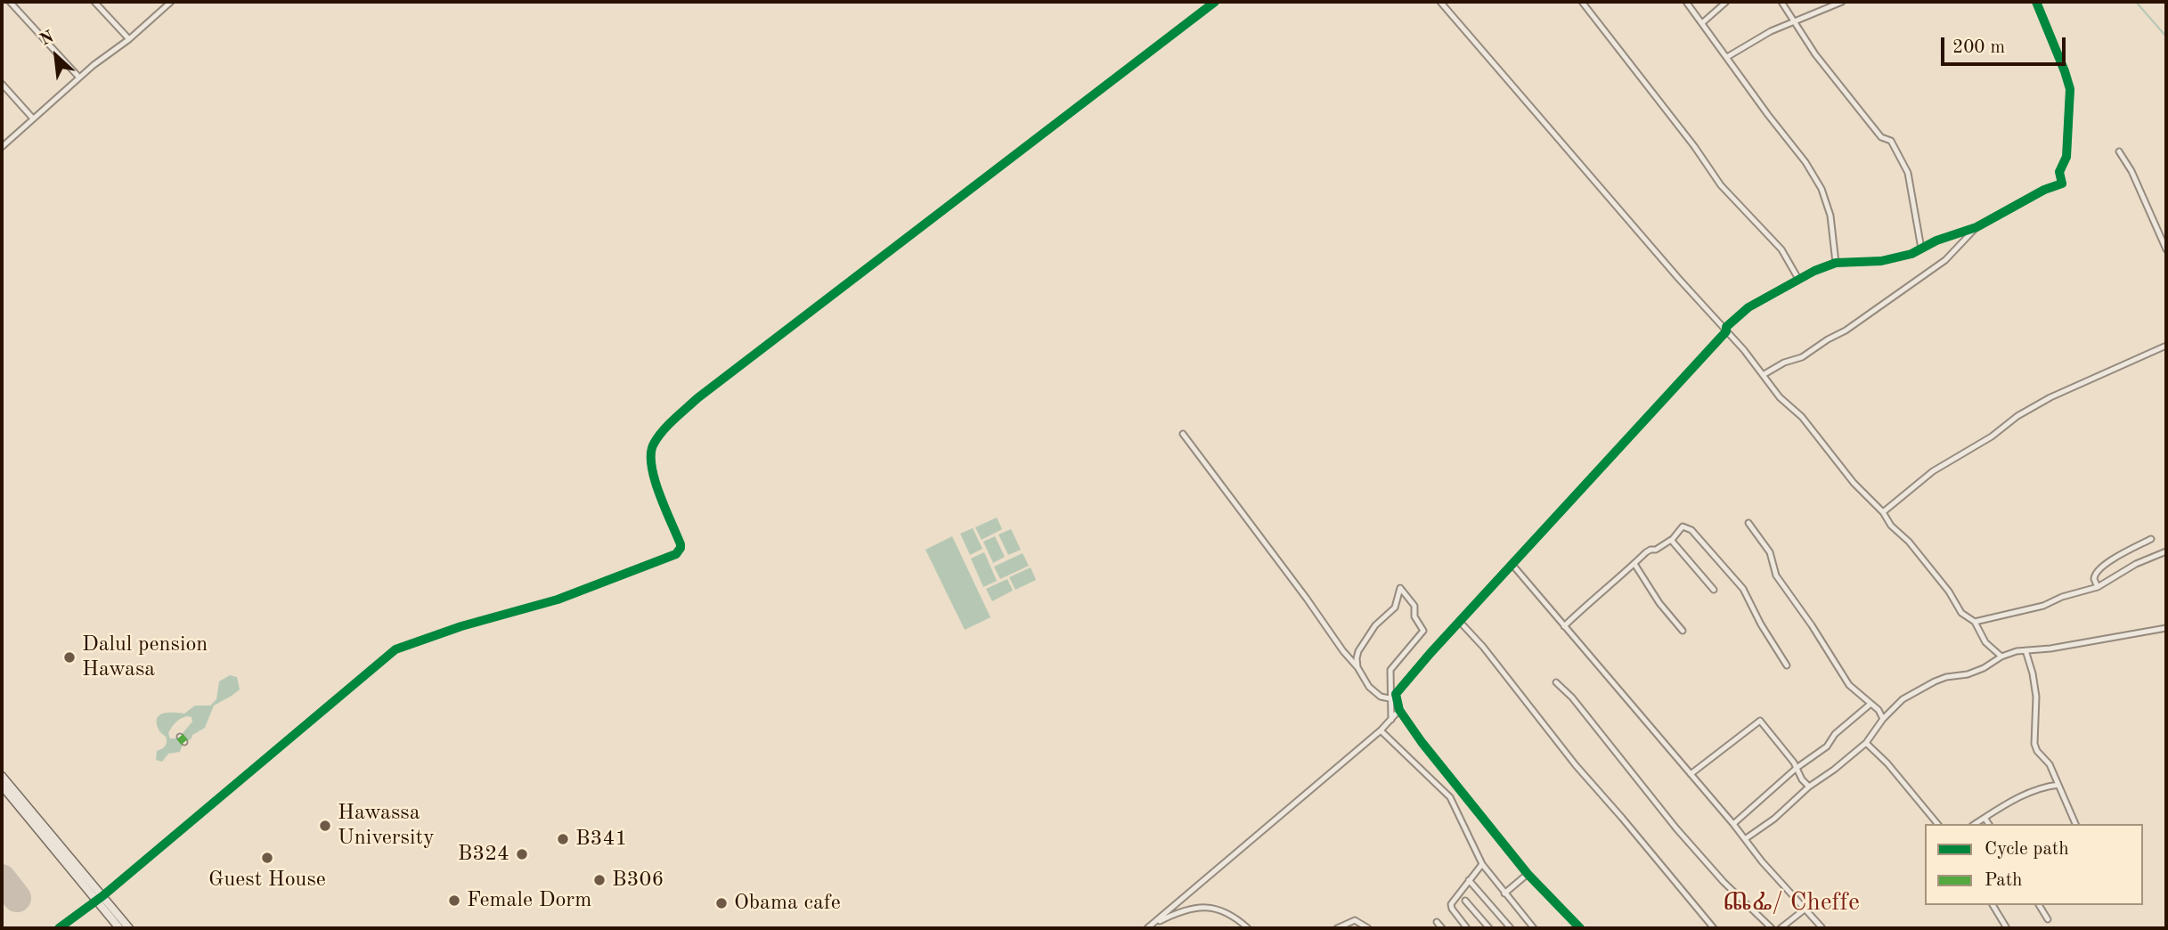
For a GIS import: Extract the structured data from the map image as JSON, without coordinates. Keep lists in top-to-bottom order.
{
  "districts": ["ጨፌ/ Cheffe"],
  "places": [
    "Dalul pension Hawasa",
    "Hawassa University",
    "B341",
    "B324",
    "Guest House",
    "B306",
    "Female Dorm",
    "Obama cafe"
  ],
  "legend": ["Cycle path", "Path"],
  "scale_bar": "200 m",
  "north": "top left"
}
